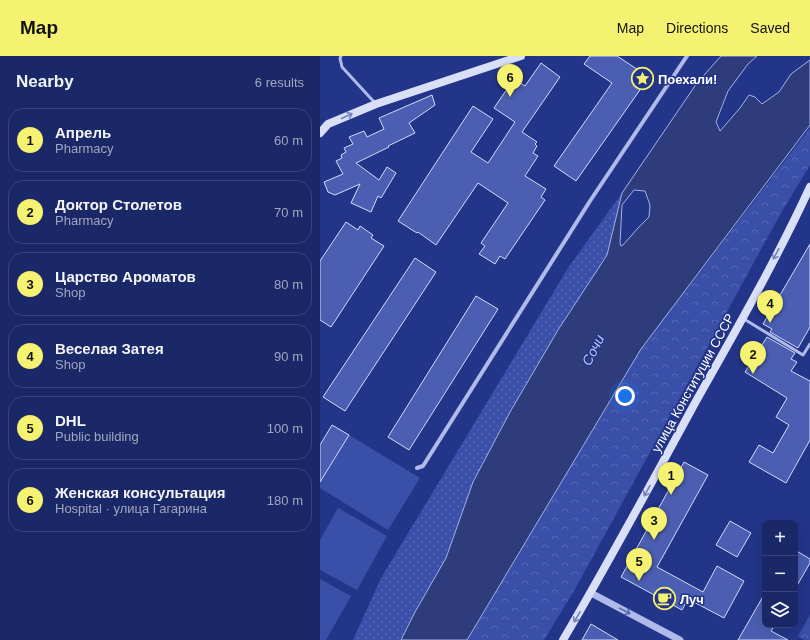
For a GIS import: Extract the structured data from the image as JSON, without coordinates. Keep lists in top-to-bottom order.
{
  "streets": {
    "main road": ["улица Конституции СССР"]
  },
  "one_way": ["улица Конституции СССР"],
  "water": ["Сочи"],
  "places": {
    "place": ["Поехали!"],
    "cafe": ["Луч"]
  },
  "page": {
    "header": "Map",
    "nav": ["Map", "Directions", "Saved"],
    "heading": ["Nearby", "6 results"],
    "pins": [
      "6",
      "4",
      "2",
      "1",
      "3",
      "5"
    ],
    "list": [
      {
        "mark": "1",
        "name": "Апрель",
        "note": "Pharmacy",
        "value": "60 m"
      },
      {
        "mark": "2",
        "name": "Доктор Столетов",
        "note": "Pharmacy",
        "value": "70 m"
      },
      {
        "mark": "3",
        "name": "Царство Ароматов",
        "note": "Shop",
        "value": "80 m"
      },
      {
        "mark": "4",
        "name": "Веселая Затея",
        "note": "Shop",
        "value": "90 m"
      },
      {
        "mark": "5",
        "name": "DHL",
        "note": "Public building",
        "value": "100 m"
      },
      {
        "mark": "6",
        "name": "Женская консультация",
        "note": "Hospital · улица Гагарина",
        "value": "180 m"
      }
    ],
    "map_buttons": ["+", "−"]
  }
}
